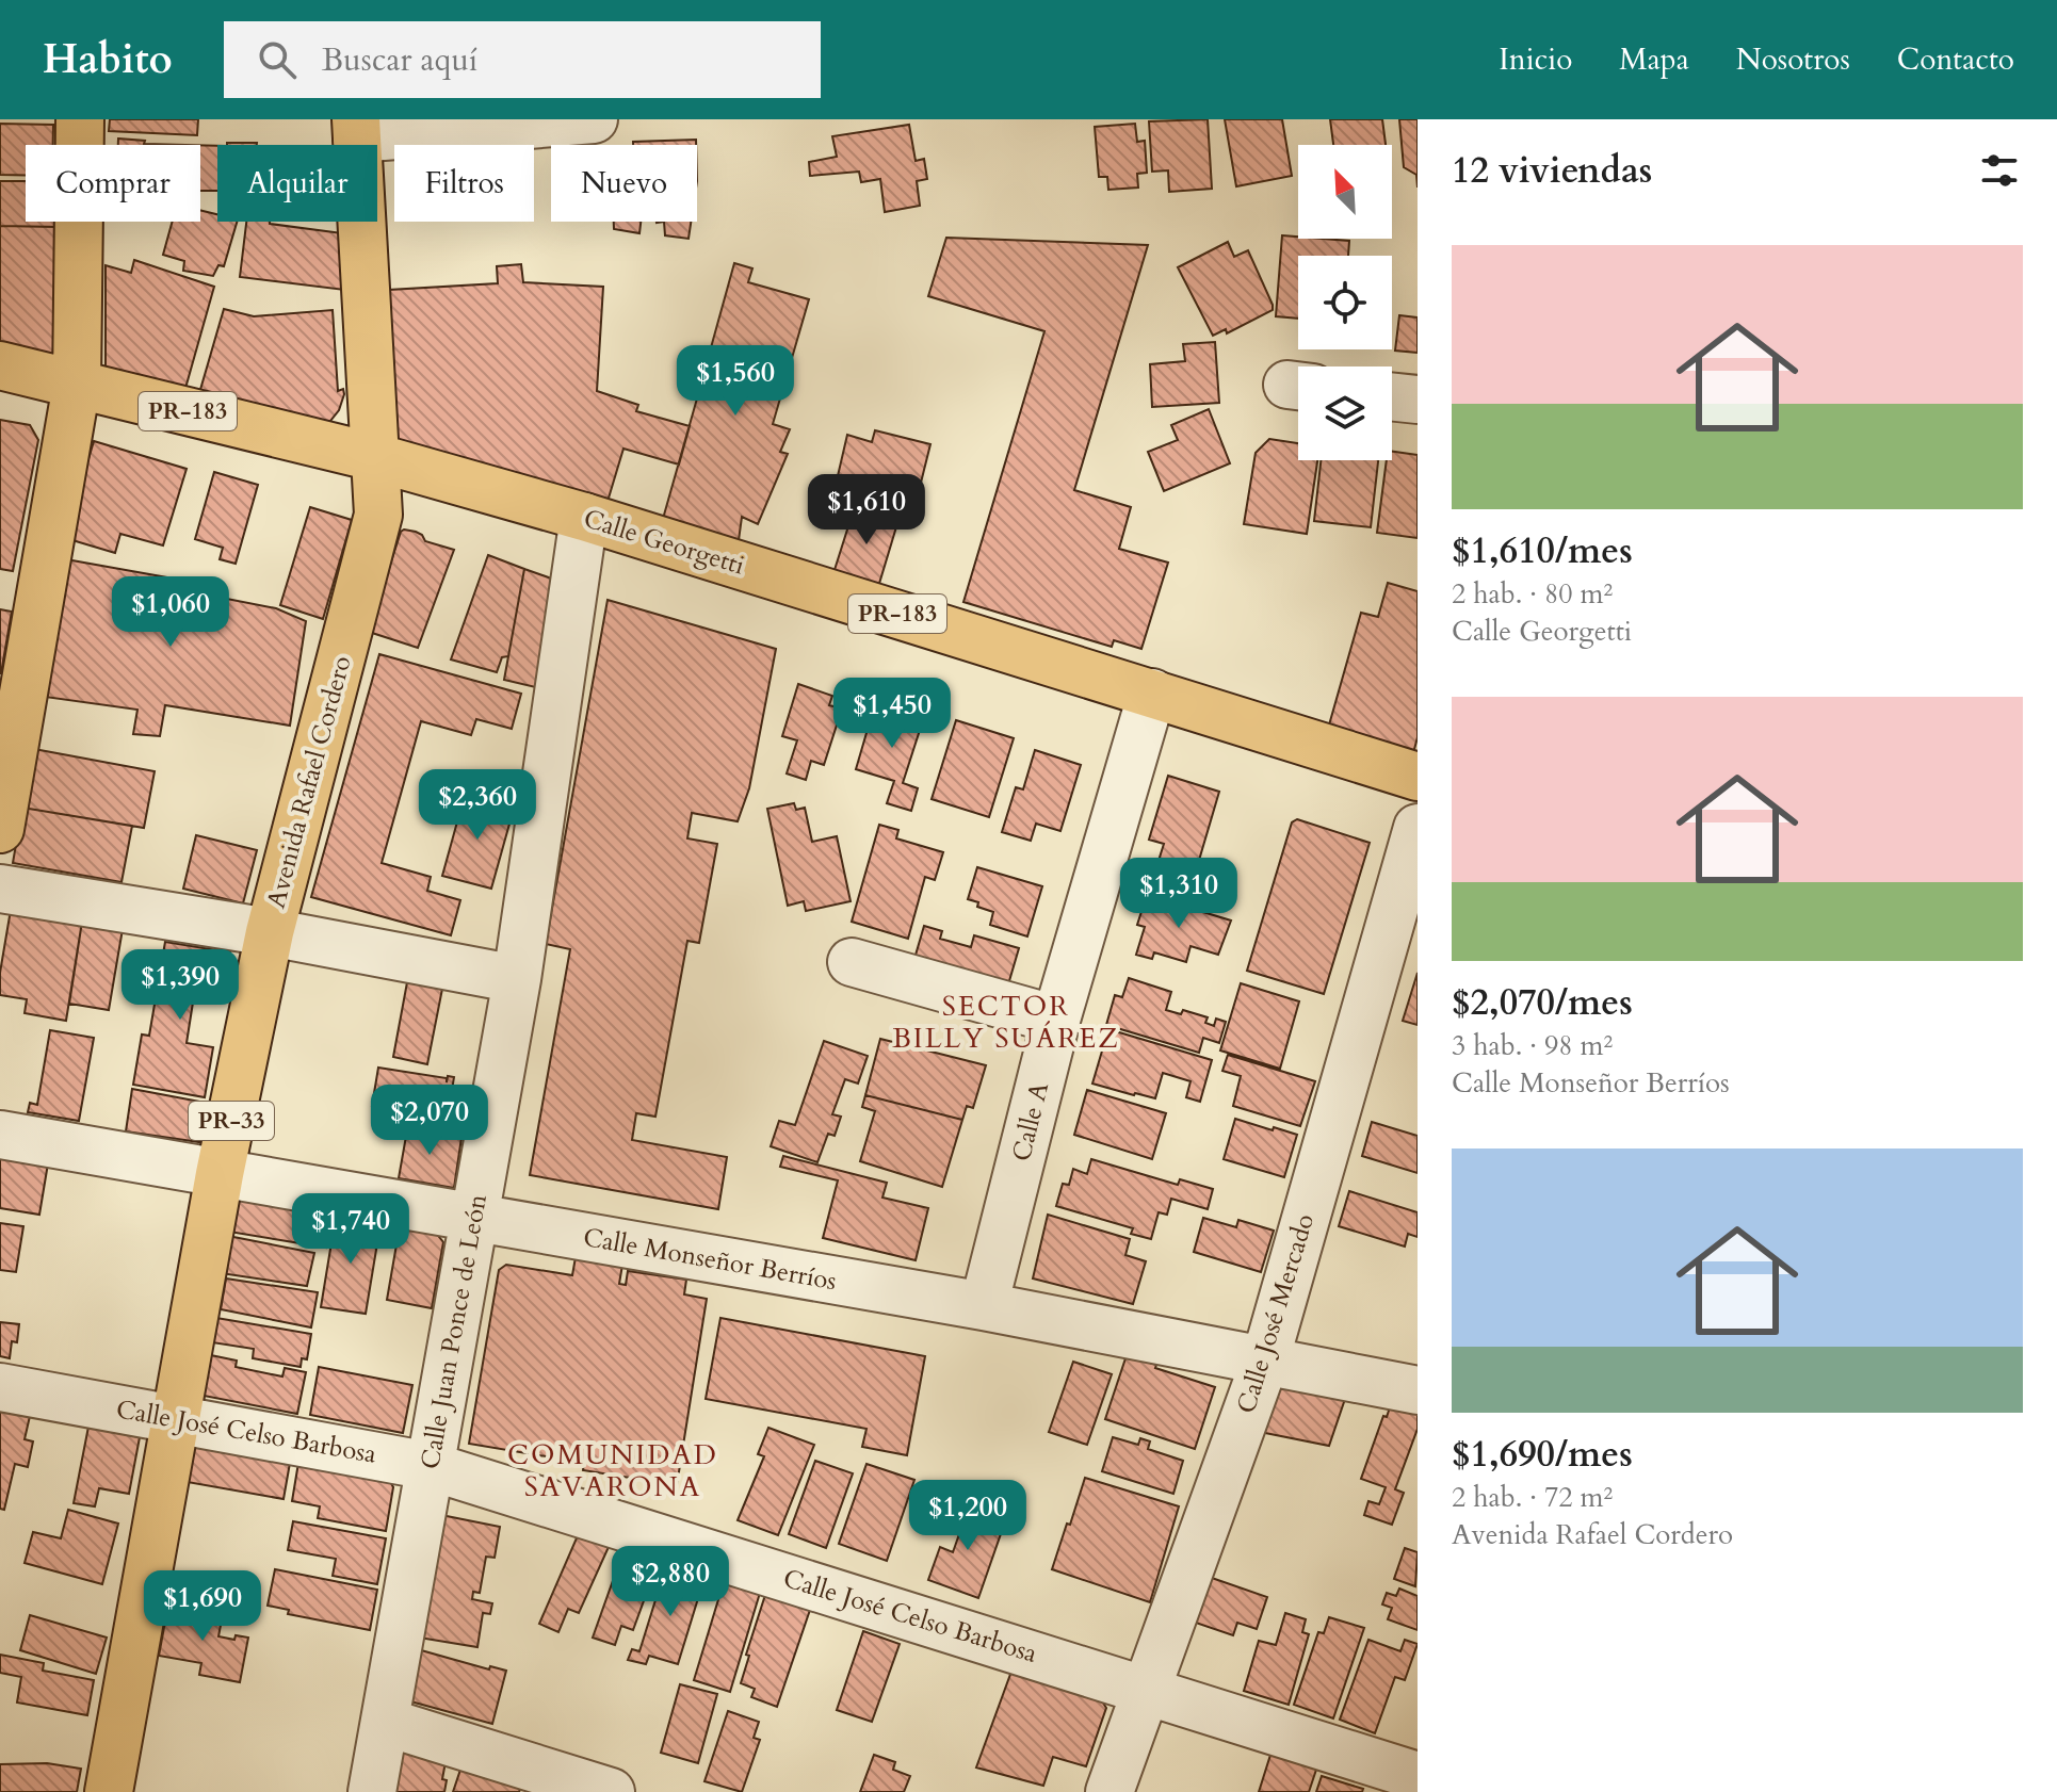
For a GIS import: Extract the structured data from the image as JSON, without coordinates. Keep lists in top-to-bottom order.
{
  "streets": {
    "main road": [
      "PR-183",
      "Calle Georgetti",
      "Avenida Rafael Cordero",
      "PR-33"
    ],
    "street": [
      "Calle A",
      "Calle Monseñor Berríos",
      "Calle José Mercado",
      "Calle Juan Ponce de León",
      "Calle José Celso Barbosa"
    ]
  },
  "crossings": [
    ["Calle Georgetti", "Avenida Rafael Cordero"],
    ["Calle Georgetti", "Calle A"],
    ["Calle Georgetti", "Calle Juan Ponce de León"],
    ["Avenida Rafael Cordero", "Calle Monseñor Berríos"],
    ["Avenida Rafael Cordero", "Calle José Celso Barbosa"],
    ["Calle A", "Calle Monseñor Berríos"],
    ["Calle Monseñor Berríos", "Calle José Mercado"],
    ["Calle Monseñor Berríos", "Calle Juan Ponce de León"],
    ["Calle José Mercado", "Calle José Celso Barbosa"],
    ["Calle Juan Ponce de León", "Calle José Celso Barbosa"]
  ],
  "districts": ["SECTOR BILLY SUÁREZ", "COMUNIDAD SAVARONA"],
  "north": "top left",
  "page": {
    "header": "Habito",
    "search": "Buscar aquí",
    "nav": [
      "Inicio",
      "Mapa",
      "Nosotros",
      "Contacto"
    ],
    "heading": "12 viviendas",
    "chip": [
      "Comprar",
      "Alquilar",
      "Filtros",
      "Nuevo"
    ],
    "list": [
      {
        "name": "$1,610/mes",
        "note": "2 hab. · 80 m² · Calle Georgetti"
      },
      {
        "name": "$2,070/mes",
        "note": "3 hab. · 98 m² · Calle Monseñor Berríos"
      },
      {
        "name": "$1,690/mes",
        "note": "2 hab. · 72 m² · Avenida Rafael Cordero"
      }
    ],
    "price": [
      "$1,560",
      "$1,610",
      "$1,060",
      "$1,450",
      "$2,360",
      "$1,310",
      "$1,390",
      "$2,070",
      "$1,740",
      "$1,200",
      "$2,880",
      "$1,690"
    ]
  }
}
